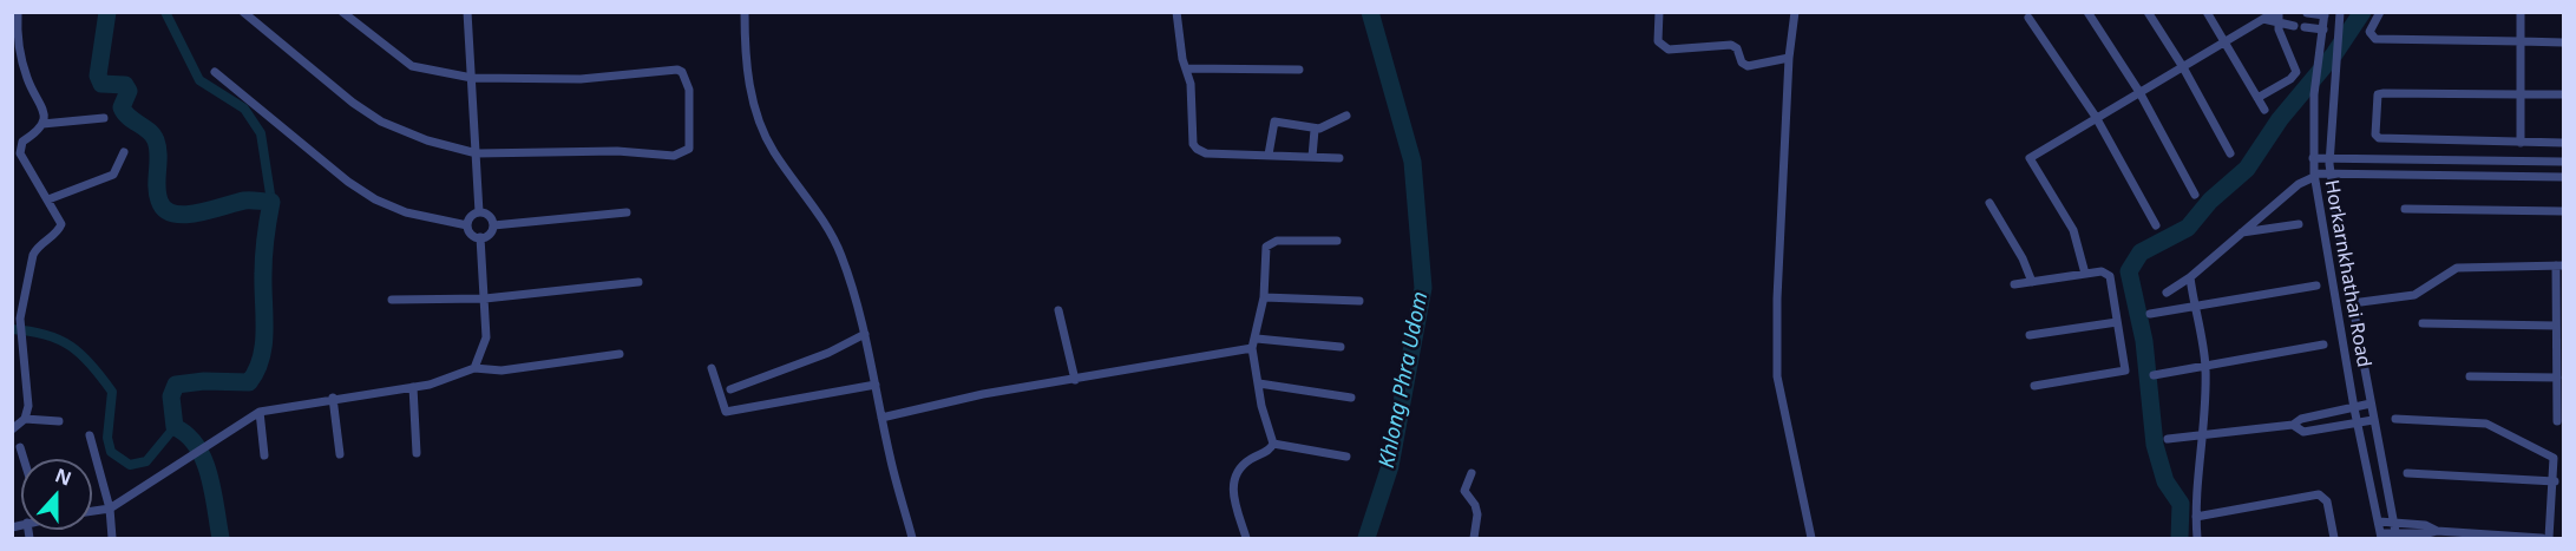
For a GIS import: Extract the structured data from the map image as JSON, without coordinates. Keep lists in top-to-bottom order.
{
  "streets": {
    "street": ["Horkarnkhathai Road"]
  },
  "water": ["Khlong Phra Udom"],
  "north": "top"
}
